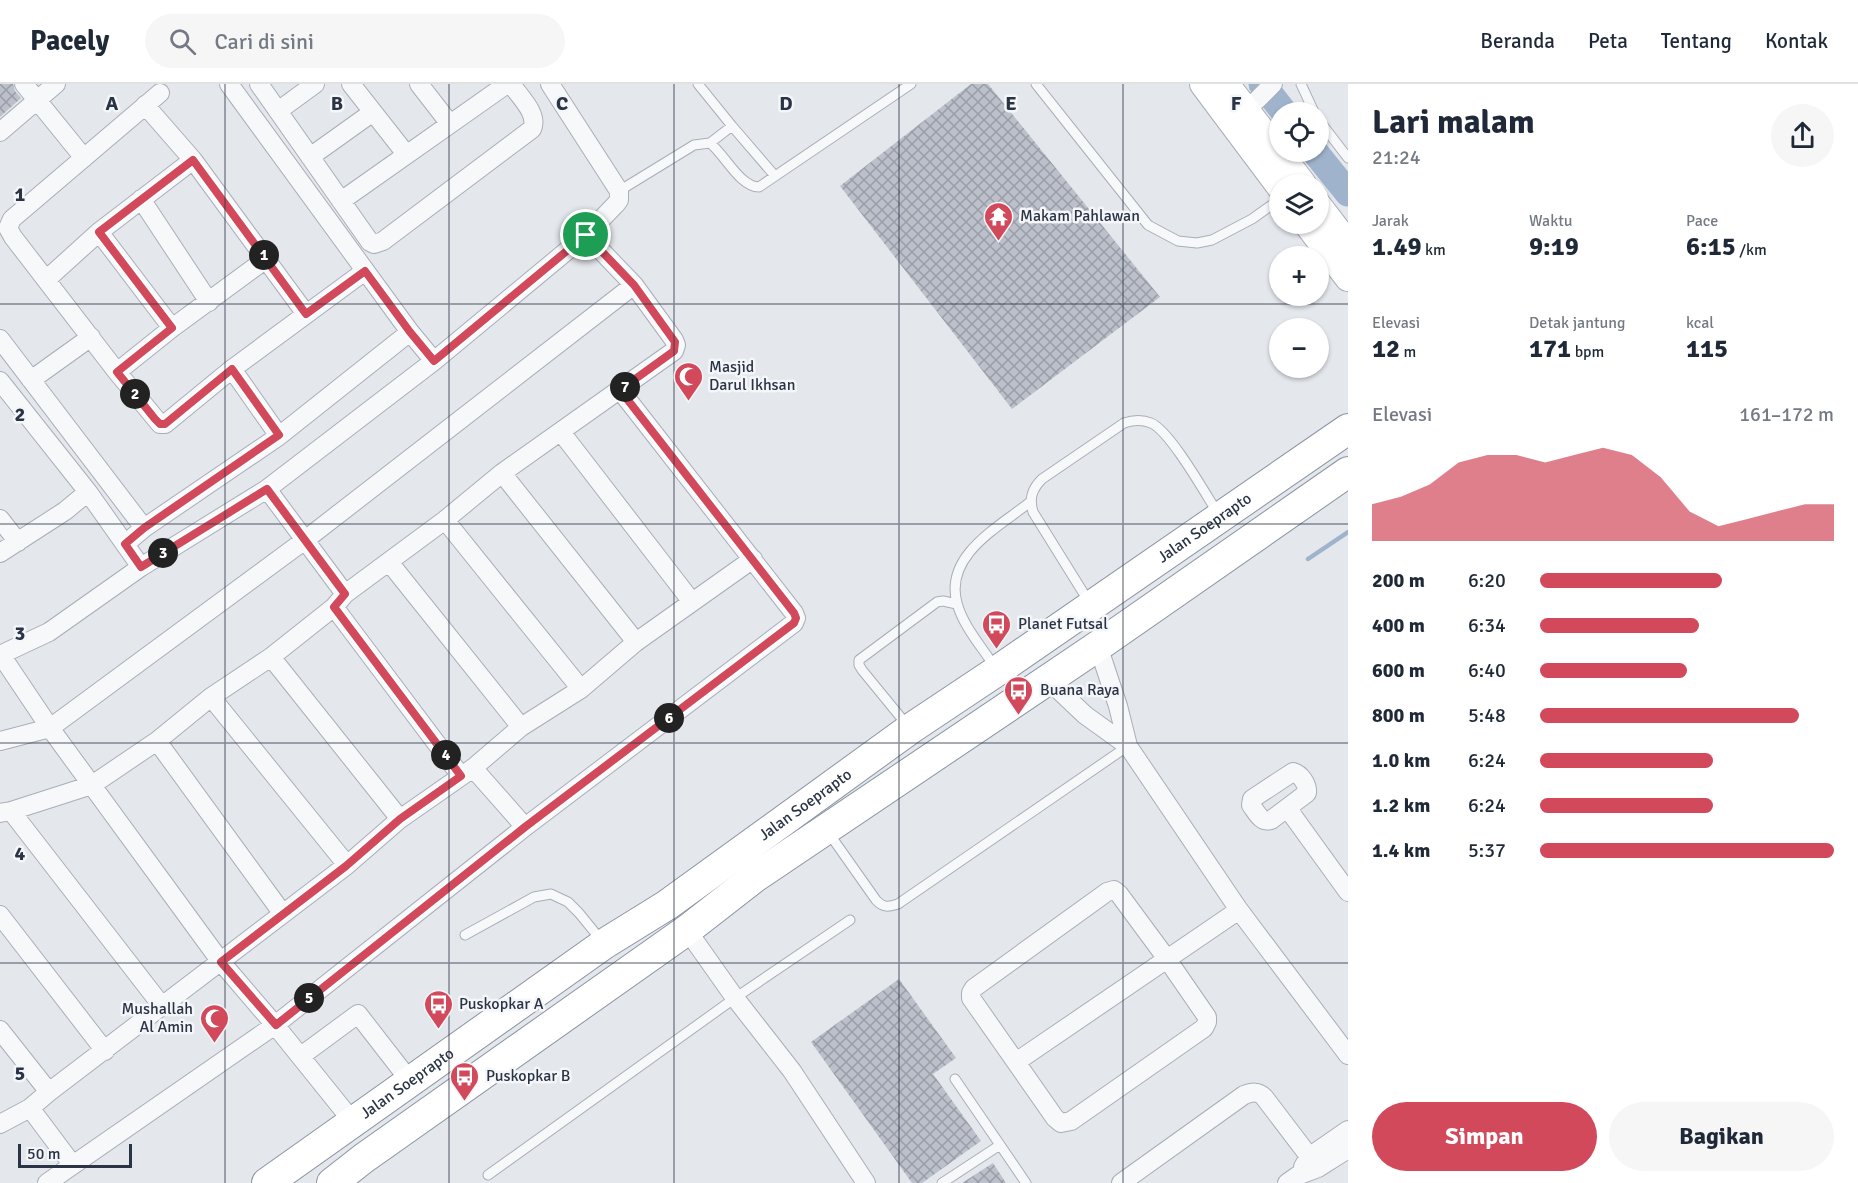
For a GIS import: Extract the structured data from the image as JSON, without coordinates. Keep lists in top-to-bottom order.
{
  "streets": {
    "highway": ["Jalan Soeprapto"]
  },
  "places": {
    "temple": ["Makam Pahlawan"],
    "mosque": ["Masjid Darul Ikhsan", "Mushallah Al Amin"],
    "bus stop": [
      "Planet Futsal",
      "Buana Raya",
      "Puskopkar A",
      "Puskopkar B"
    ]
  },
  "scale_bar": "50 m",
  "page": {
    "header": "Pacely",
    "search": "Cari di sini",
    "nav": [
      "Beranda",
      "Peta",
      "Tentang",
      "Kontak"
    ],
    "heading": ["Lari malam", "21:24"],
    "map_buttons": ["+", "−"],
    "stats": [
      ["Jarak", "1.49 km"],
      ["Waktu", "9:19"],
      ["Pace", "6:15 /km"],
      ["Elevasi", "12 m"],
      ["Detak jantung", "171 bpm"],
      ["kcal", "115"]
    ],
    "pins": [
      "1",
      "7",
      "2",
      "3",
      "6",
      "4",
      "5"
    ],
    "chart": ["Elevasi", "161–172 m"],
    "list": [
      {
        "name": "200 m",
        "note": "6:20"
      },
      {
        "name": "400 m",
        "note": "6:34"
      },
      {
        "name": "600 m",
        "note": "6:40"
      },
      {
        "name": "800 m",
        "note": "5:48"
      },
      {
        "name": "1.0 km",
        "note": "6:24"
      },
      {
        "name": "1.2 km",
        "note": "6:24"
      },
      {
        "name": "1.4 km",
        "note": "5:37"
      }
    ],
    "buttons": ["Simpan", "Bagikan"],
    "scale": "50 m"
  },
  "grid": {
    "columns": [
      "A",
      "B",
      "C",
      "D",
      "E",
      "F"
    ],
    "rows": [
      "1",
      "2",
      "3",
      "4",
      "5"
    ]
  }
}
